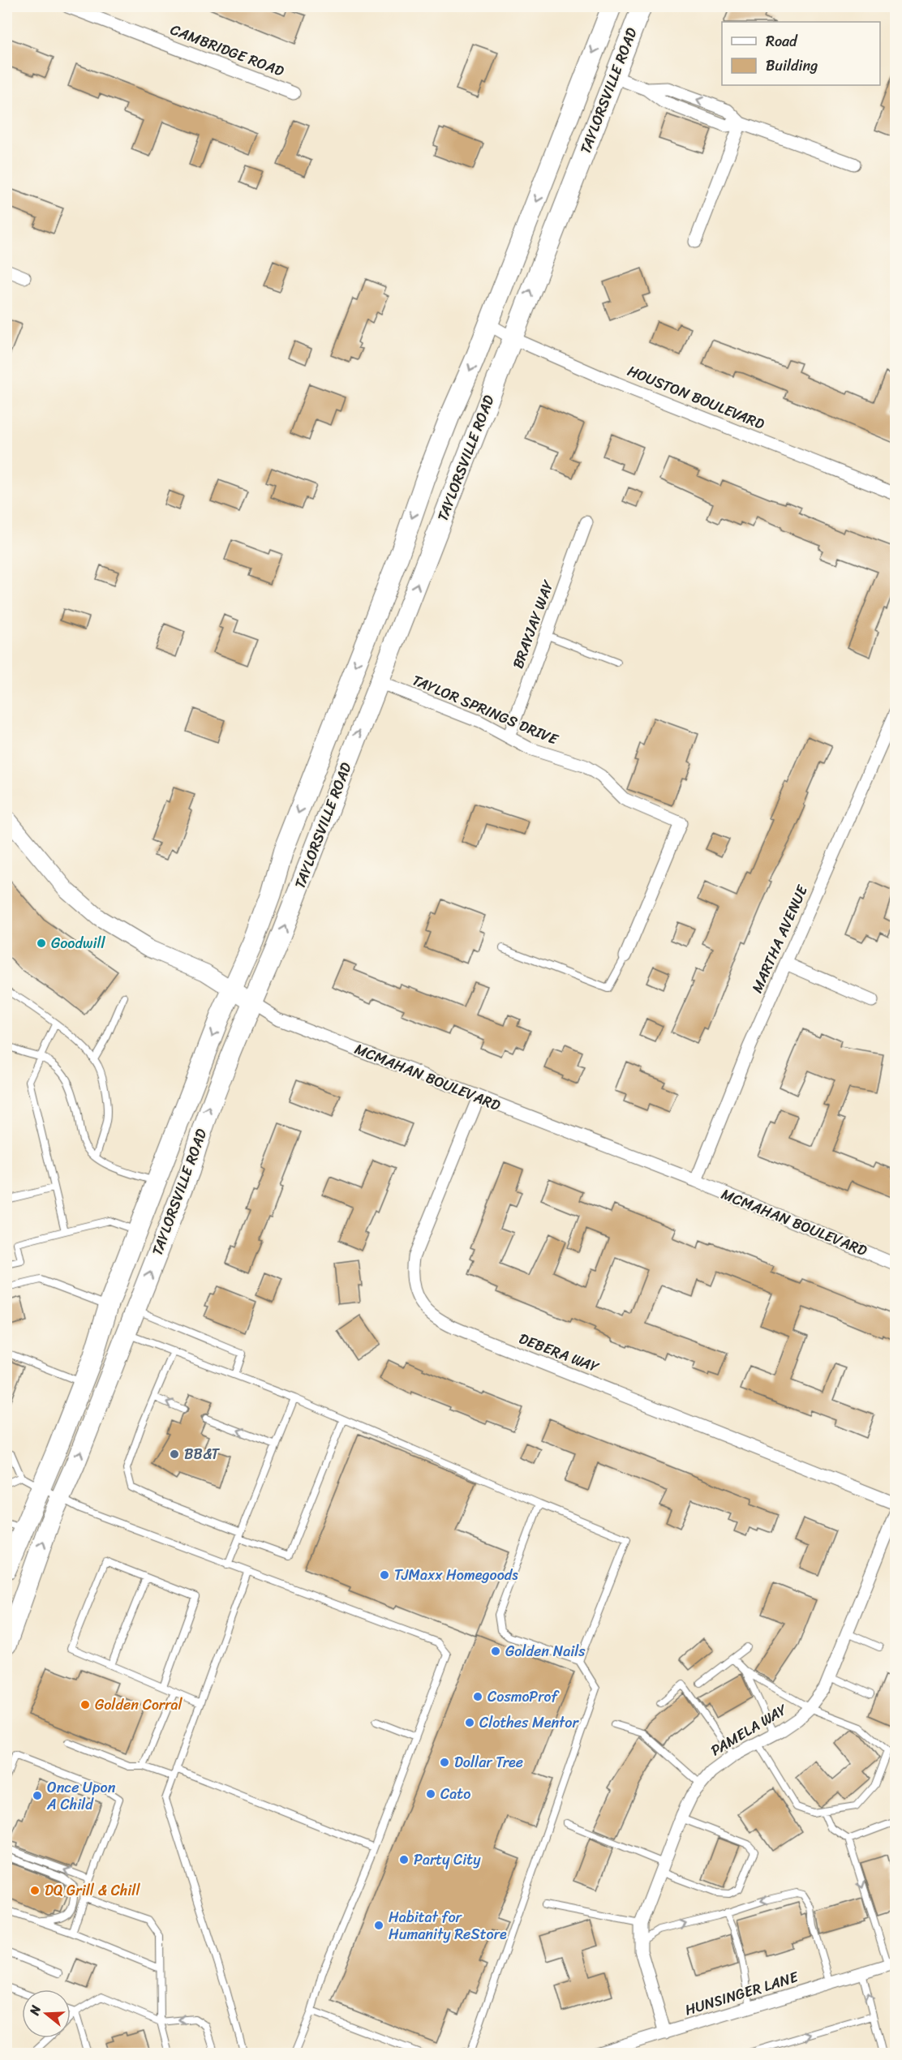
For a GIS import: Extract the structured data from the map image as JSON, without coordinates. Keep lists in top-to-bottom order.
{
  "streets": {
    "main road": ["TAYLORSVILLE ROAD"],
    "street": [
      "CAMBRIDGE ROAD",
      "HOUSTON BOULEVARD",
      "BRAYJAY WAY",
      "TAYLOR SPRINGS DRIVE",
      "MARTHA AVENUE",
      "MCMAHAN BOULEVARD",
      "DEBERA WAY",
      "PAMELA WAY",
      "HUNSINGER LANE"
    ]
  },
  "crossings": [
    ["TAYLORSVILLE ROAD", "HOUSTON BOULEVARD"],
    ["TAYLORSVILLE ROAD", "TAYLOR SPRINGS DRIVE"],
    ["TAYLORSVILLE ROAD", "MCMAHAN BOULEVARD"],
    ["BRAYJAY WAY", "TAYLOR SPRINGS DRIVE"],
    ["MARTHA AVENUE", "MCMAHAN BOULEVARD"],
    ["MCMAHAN BOULEVARD", "DEBERA WAY"],
    ["PAMELA WAY", "HUNSINGER LANE"]
  ],
  "places": [
    "Goodwill",
    "BB&T",
    "TJMaxx Homegoods",
    "Golden Nails",
    "CosmoProf",
    "Golden Corral",
    "Clothes Mentor",
    "Dollar Tree",
    "Cato",
    "Once Upon A Child",
    "Party City",
    "DQ Grill & Chill",
    "Habitat for Humanity ReStore"
  ],
  "legend": ["Road", "Building"],
  "north": "left"
}
